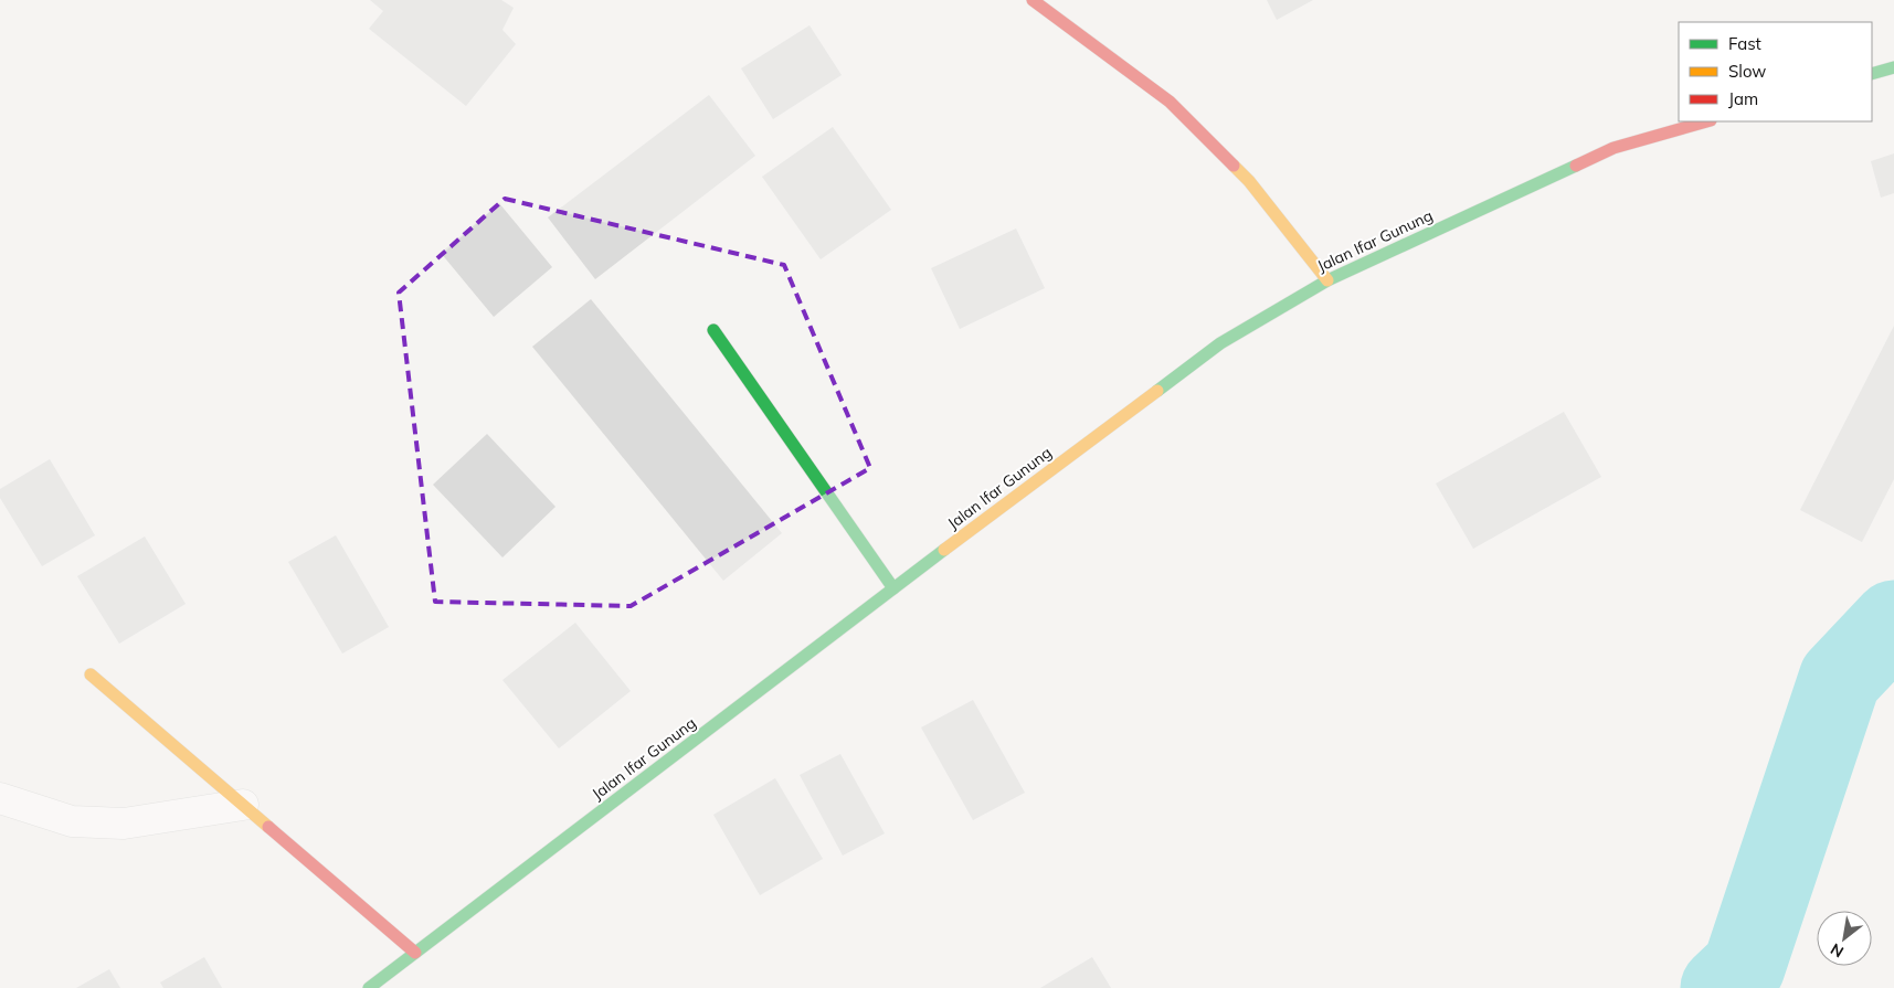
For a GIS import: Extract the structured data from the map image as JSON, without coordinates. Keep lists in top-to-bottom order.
{
  "streets": {
    "street": ["Jalan Ifar Gunung"]
  },
  "legend": ["Fast", "Slow", "Jam"],
  "north": "bottom left"
}
